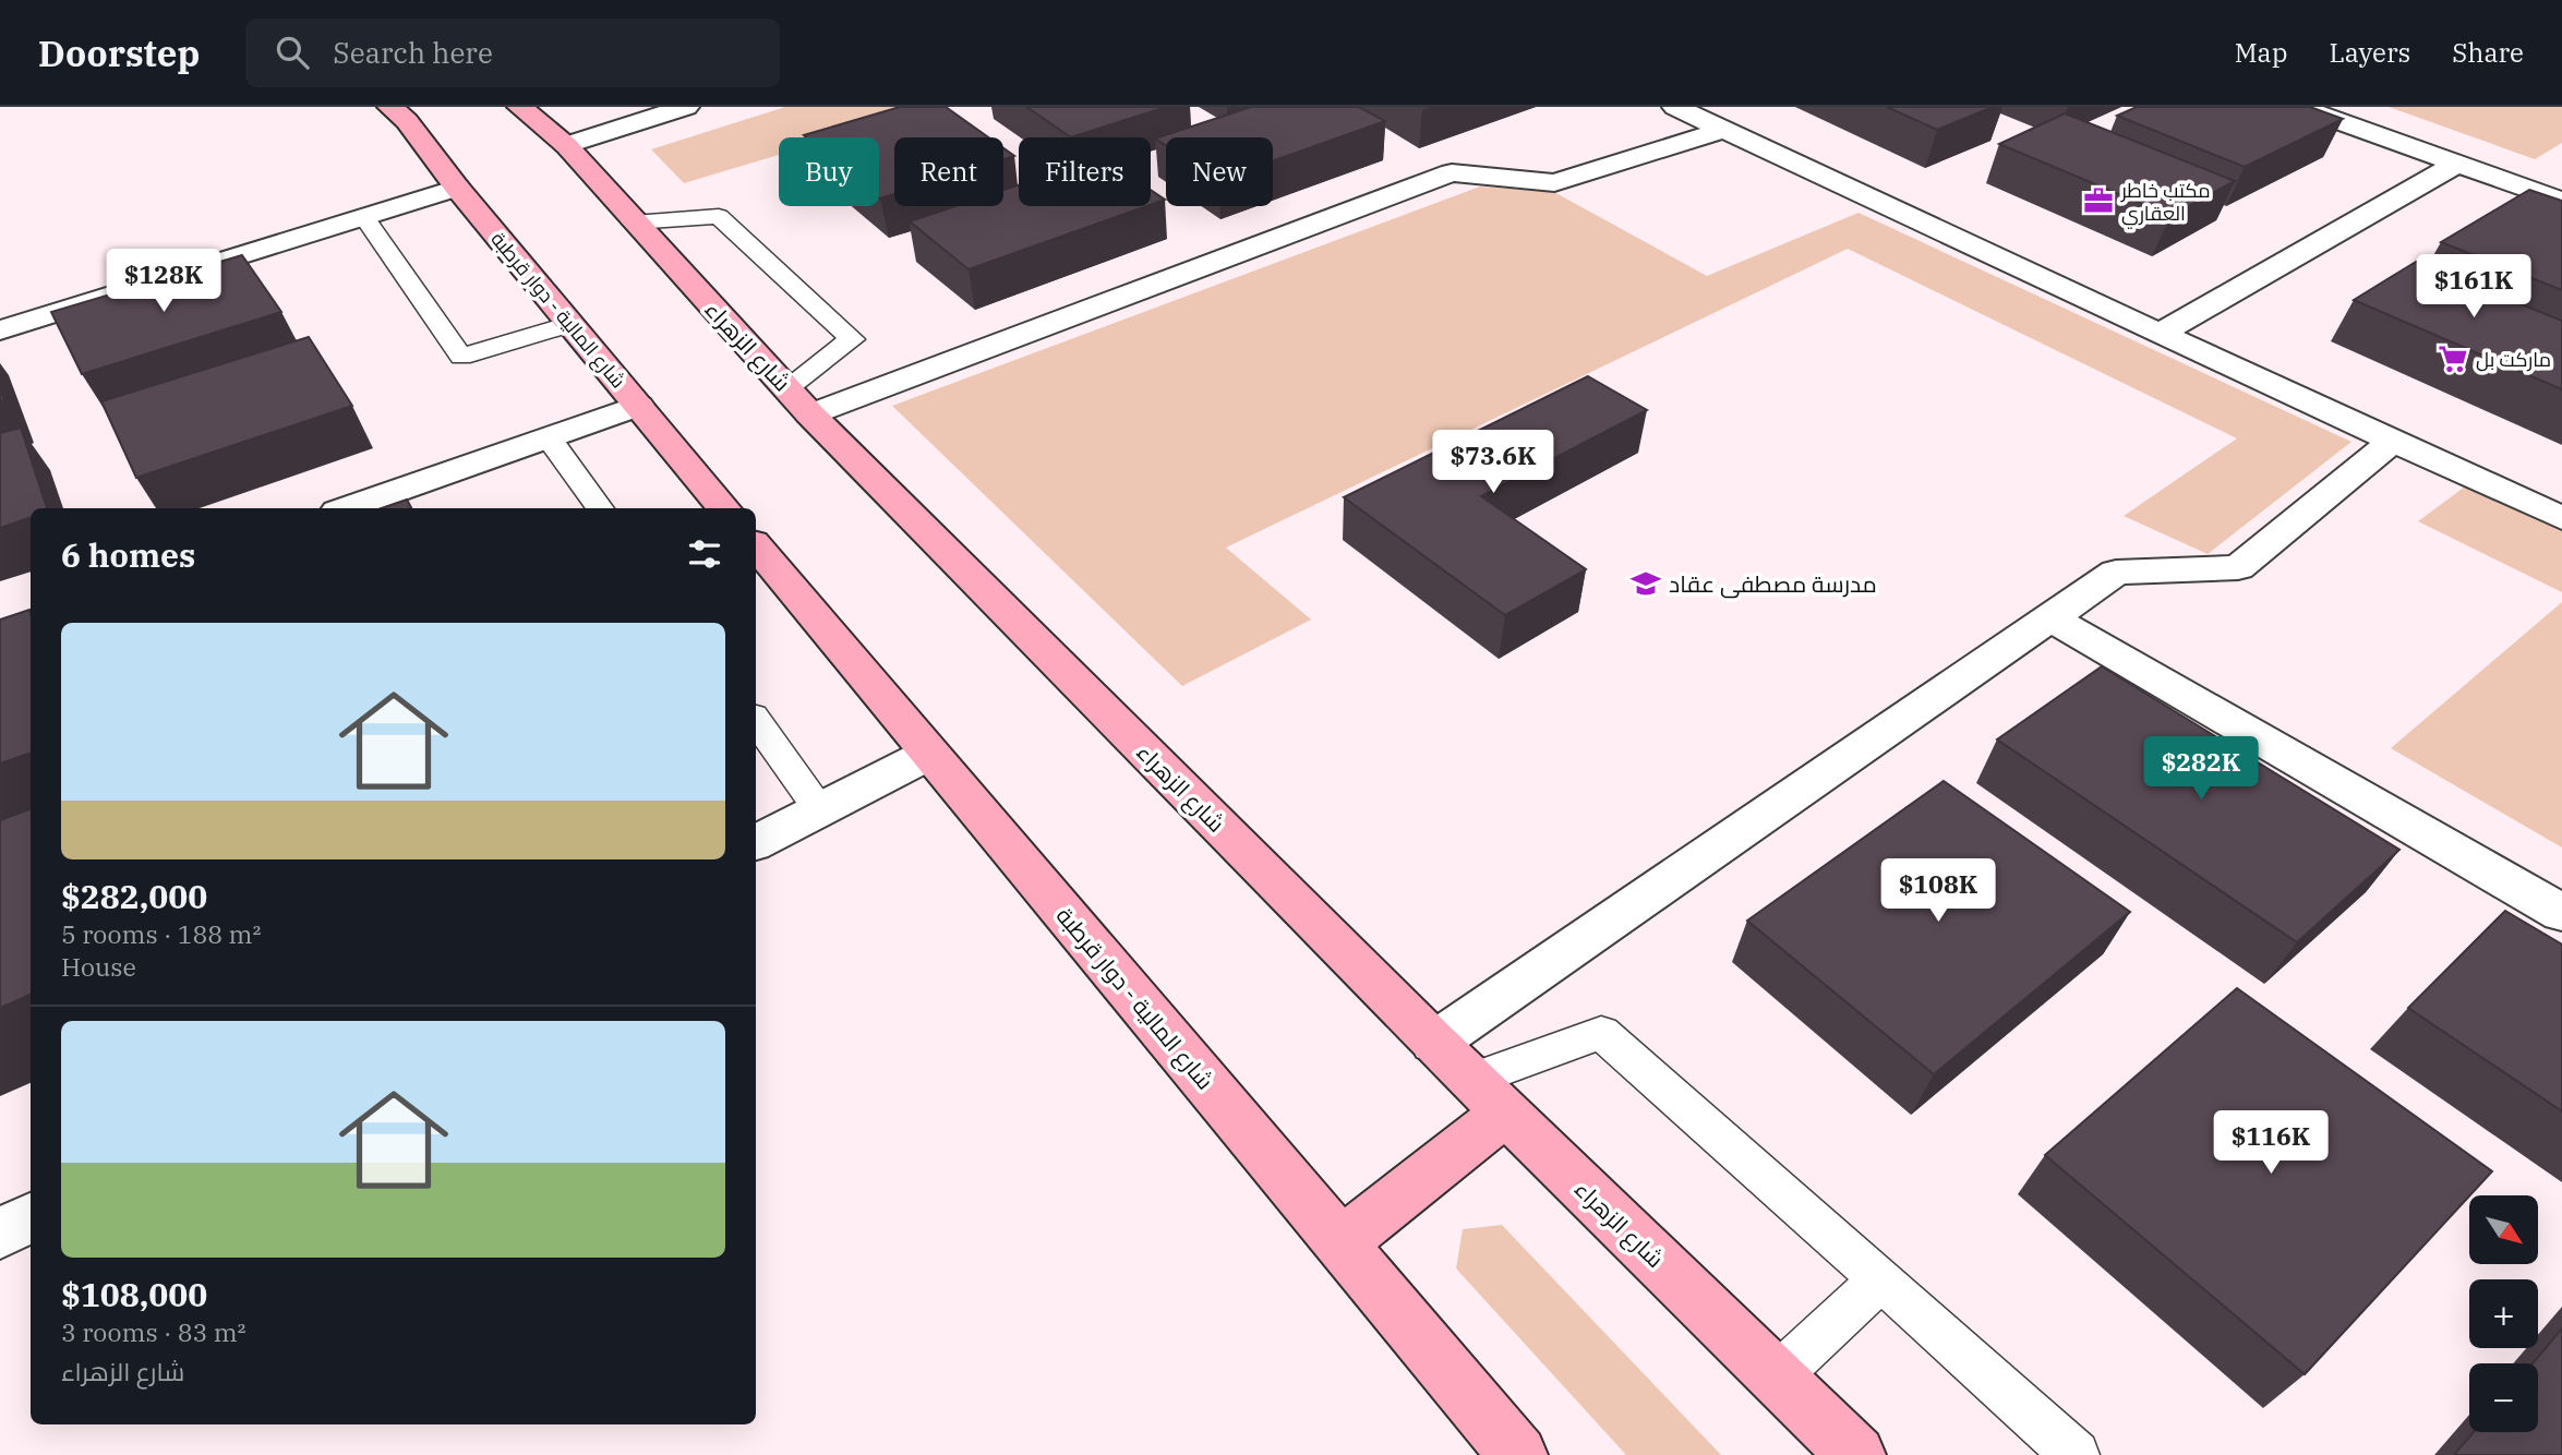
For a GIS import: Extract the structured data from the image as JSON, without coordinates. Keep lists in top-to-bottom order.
{
  "streets": {
    "main road": ["شارع المالية - دوار قرطبة", "شارع الزهراء"]
  },
  "places": {
    "office": ["مكتب خاطر العقاري"],
    "supermarket": ["ماركت بل"],
    "school or university": ["مدرسة مصطفى عقاد"]
  },
  "north": "bottom right",
  "page": {
    "header": "Doorstep",
    "search": "Search here",
    "nav": ["Map", "Layers", "Share"],
    "chip": [
      "Buy",
      "Rent",
      "Filters",
      "New"
    ],
    "price": [
      "$128K",
      "$161K",
      "$73.6K",
      "$282K",
      "$108K",
      "$116K"
    ],
    "heading": "6 homes",
    "list": [
      {
        "name": "$282,000",
        "note": "5 rooms · 188 m² · House"
      },
      {
        "name": "$108,000",
        "note": "3 rooms · 83 m² · شارع الزهراء"
      }
    ],
    "map_buttons": ["+", "−"]
  }
}
